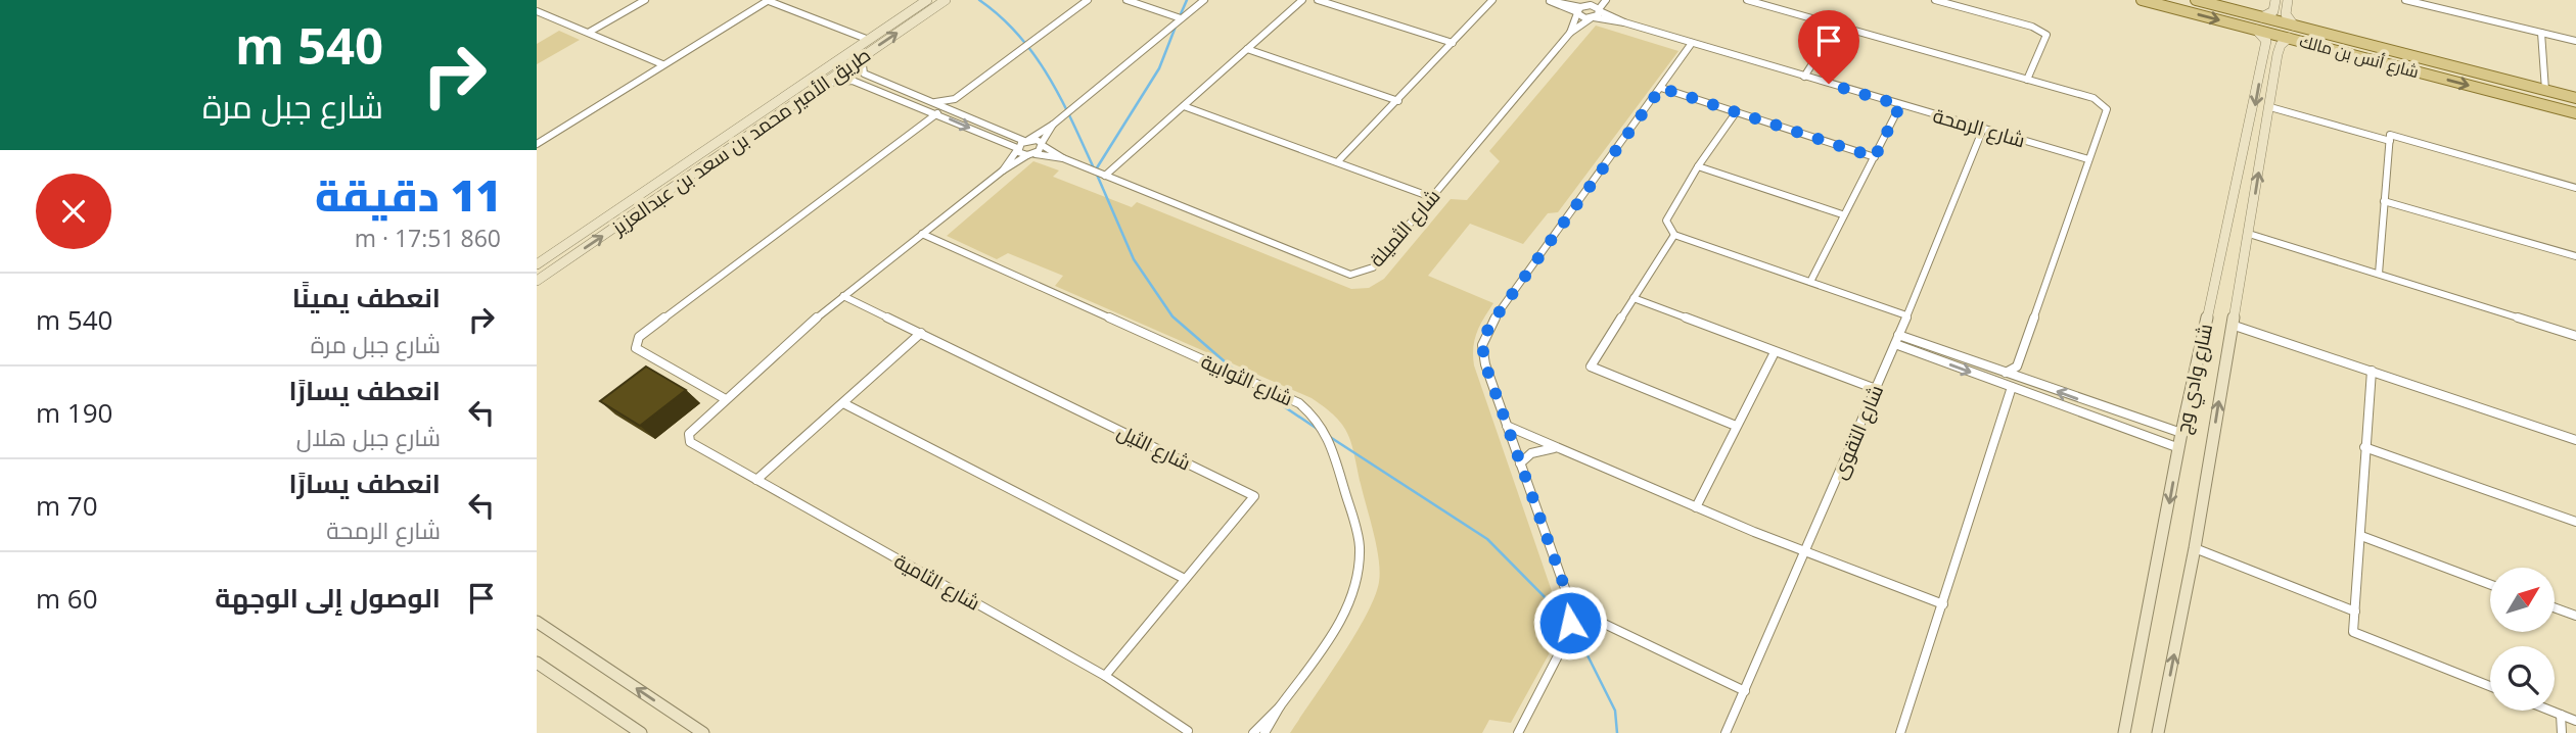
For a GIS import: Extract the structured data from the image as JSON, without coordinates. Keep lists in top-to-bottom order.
{
  "streets": {
    "main road": ["شارع أنس بن مالك"],
    "street": [
      "شارع الرمحة",
      "طريق الأمير محمد بن سعد بن عبدالعزيز",
      "شارع الثميلة",
      "شارع وادي وج",
      "شارع الثوابية",
      "شارع التقوى",
      "شارع الثيل",
      "شارع الثامية"
    ]
  },
  "crossings": [
    ["شارع أنس بن مالك", "شارع وادي وج"],
    ["شارع الرمحة", "شارع التقوى"],
    ["شارع الثيل", "شارع الثامية"]
  ],
  "north": "top right",
  "page": {
    "turn": ["540 m", "شارع جبل مرة"],
    "heading": ["11 دقيقة", "860 m · 17:51"],
    "list": [
      {
        "name": "انعطف يمينًا",
        "note": "شارع جبل مرة",
        "value": "540 m"
      },
      {
        "name": "انعطف يسارًا",
        "note": "شارع جبل هلال",
        "value": "190 m"
      },
      {
        "name": "انعطف يسارًا",
        "note": "شارع الرمحة",
        "value": "70 m"
      },
      {
        "name": "الوصول إلى الوجهة",
        "value": "60 m"
      }
    ]
  }
}
